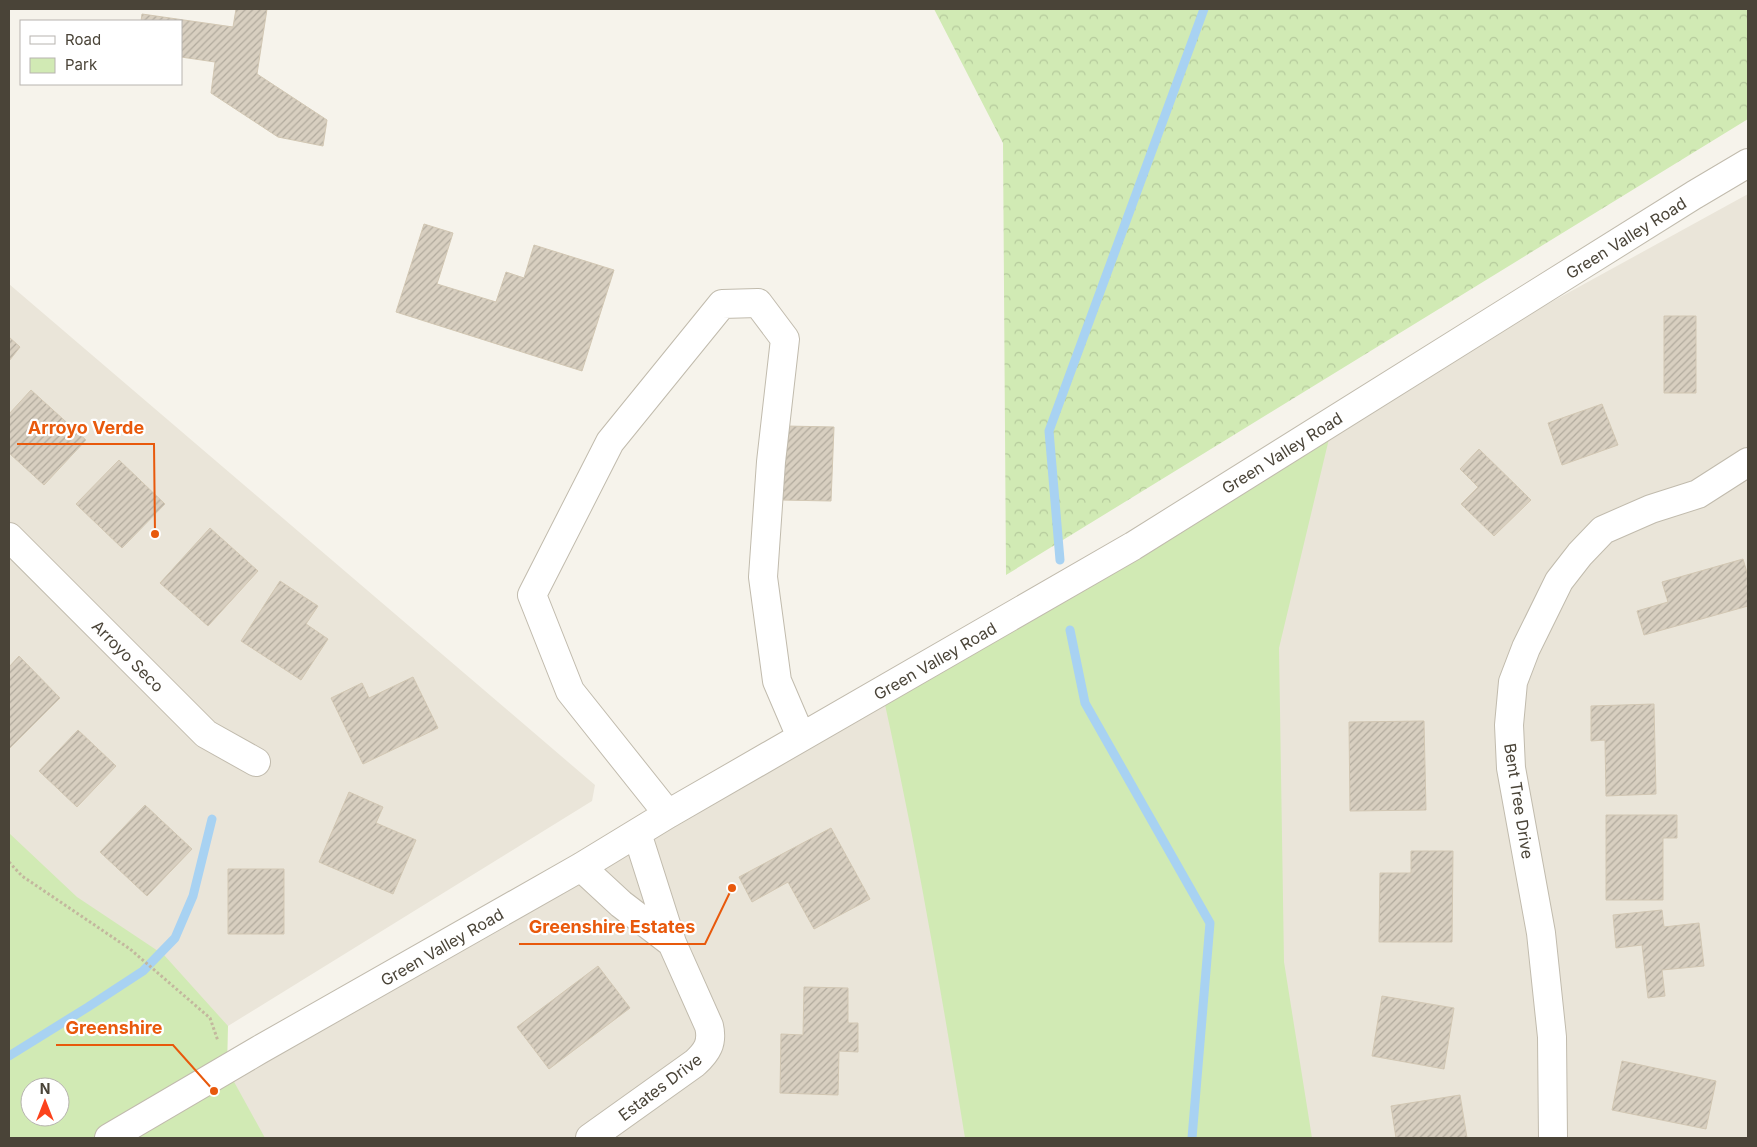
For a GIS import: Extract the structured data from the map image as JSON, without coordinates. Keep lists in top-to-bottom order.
{
  "streets": {
    "street": [
      "Green Valley Road",
      "Arroyo Seco",
      "Bent Tree Drive",
      "Estates Drive"
    ]
  },
  "crossings": [
    ["Green Valley Road", "Estates Drive"]
  ],
  "places": ["Arroyo Verde", "Greenshire Estates", "Greenshire"],
  "legend": ["Road", "Park"],
  "north": "top"
}
